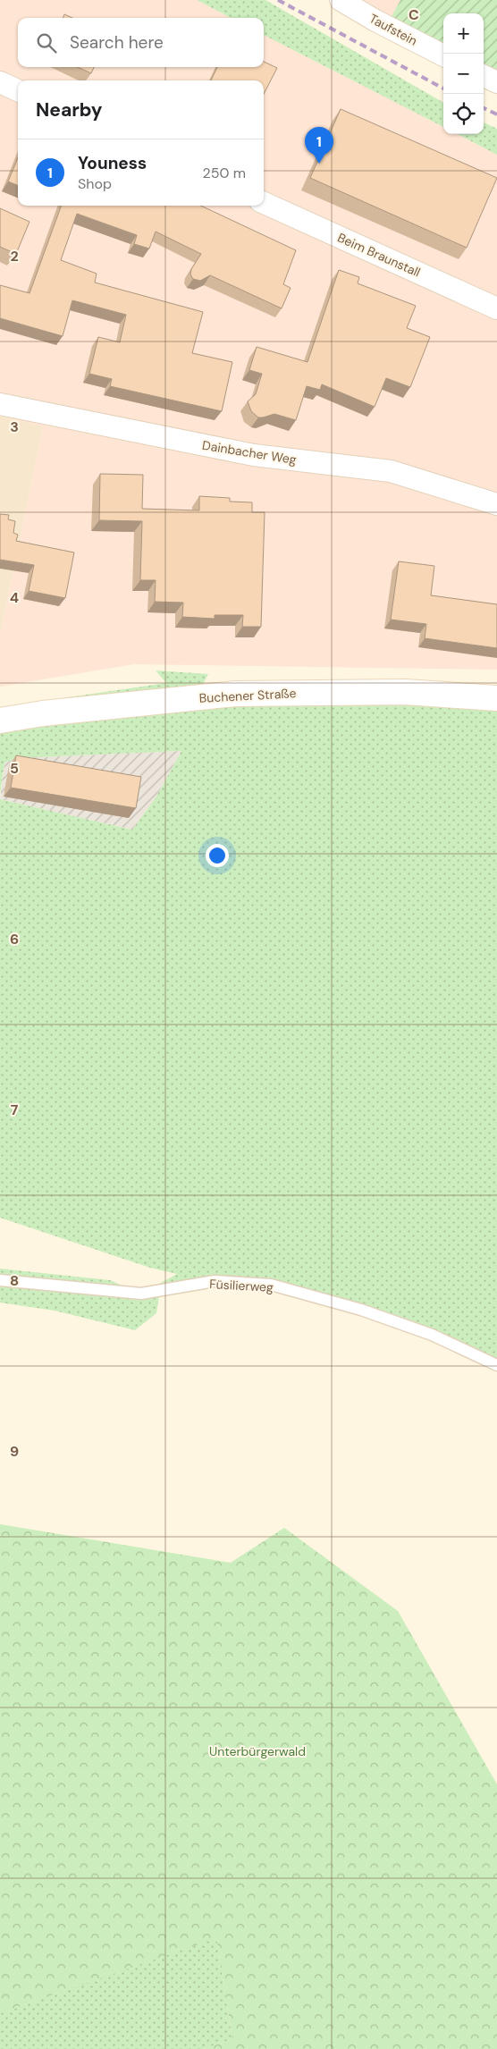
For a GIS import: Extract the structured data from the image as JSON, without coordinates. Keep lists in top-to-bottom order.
{
  "streets": {
    "main road": ["Buchener Straße"],
    "street": ["Taufstein", "Beim Braunstall", "Dainbacher Weg"],
    "lane": ["Füsilierweg"]
  },
  "parks": ["Unterbürgerwald"],
  "page": {
    "map_buttons": ["+", "−"],
    "search": "Search here",
    "heading": "Nearby",
    "pins": "1",
    "list": [
      {
        "mark": "1",
        "name": "Youness",
        "note": "Shop",
        "value": "250 m"
      }
    ]
  },
  "grid": {
    "columns": ["C"],
    "rows": [
      "2",
      "3",
      "4",
      "5",
      "6",
      "7",
      "8",
      "9"
    ]
  }
}
